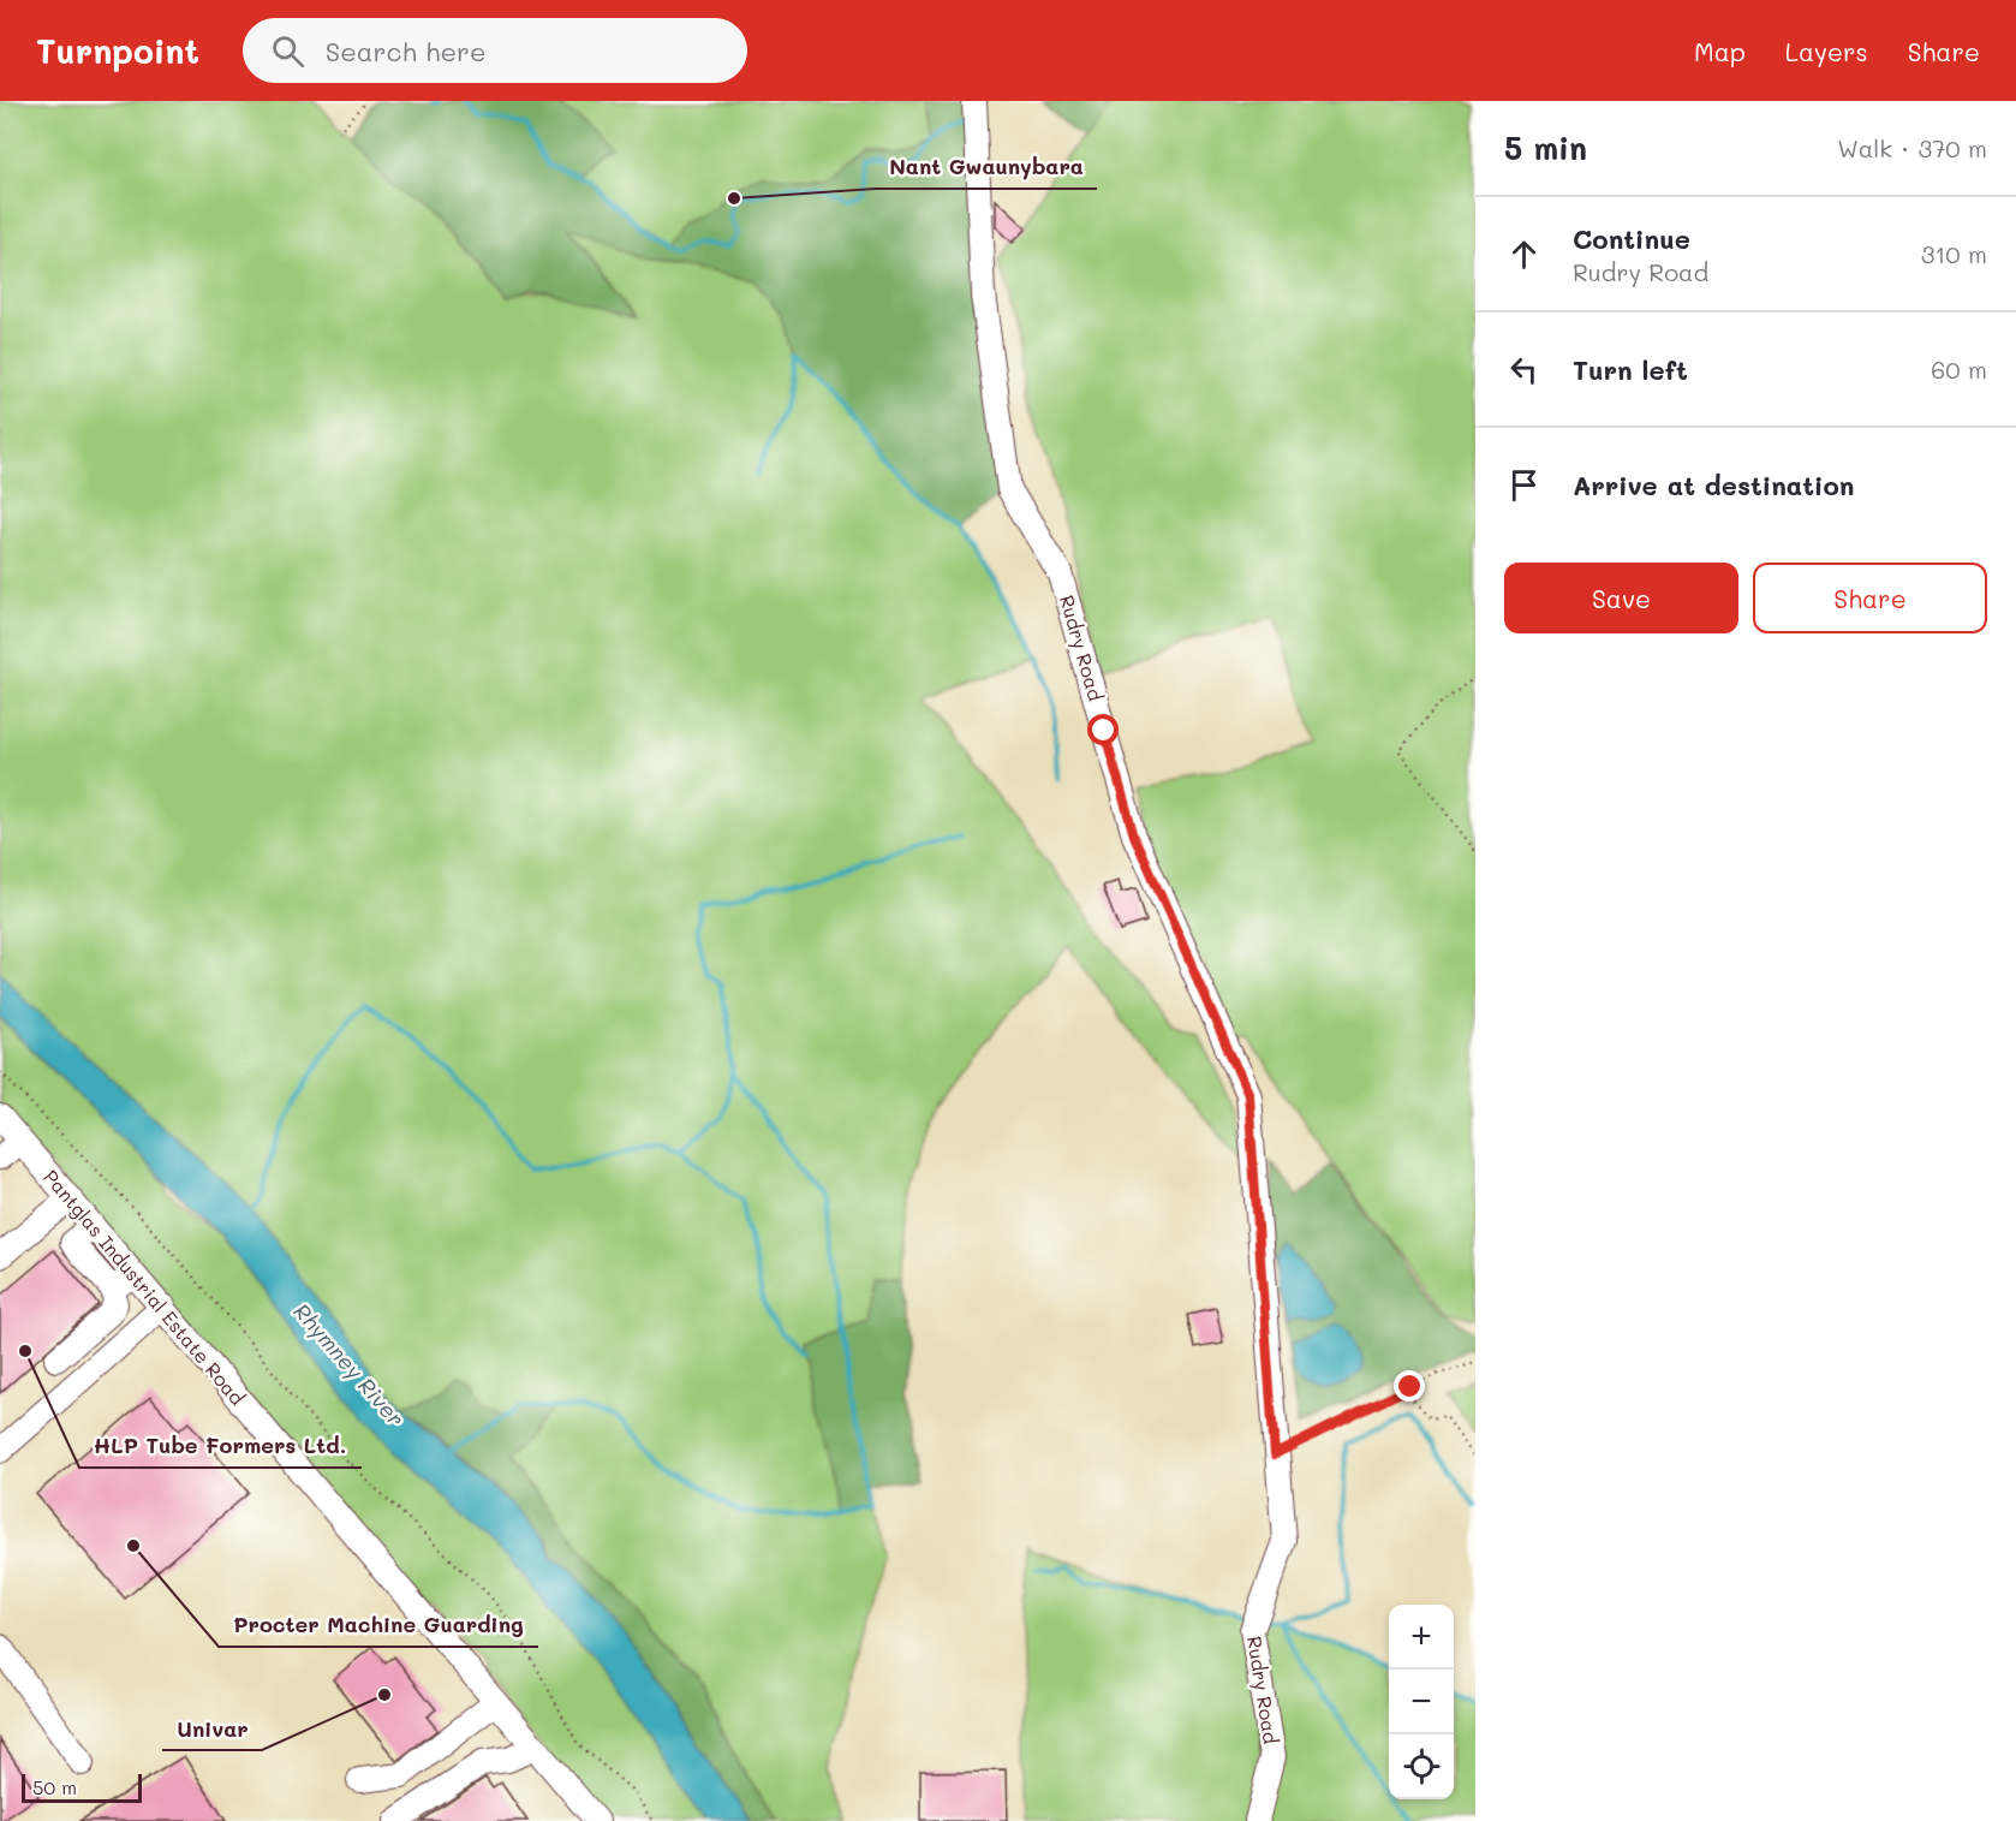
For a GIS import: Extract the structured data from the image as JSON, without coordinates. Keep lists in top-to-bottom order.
{
  "streets": {
    "street": ["Rudry Road", "Pantglas Industrial Estate Road"]
  },
  "water": ["Rhymney River"],
  "places": [
    "Nant Gwaunybara",
    "HLP Tube Formers Ltd.",
    "Procter Machine Guarding",
    "Univar"
  ],
  "scale_bar": "50 m",
  "page": {
    "header": "Turnpoint",
    "search": "Search here",
    "nav": ["Map", "Layers", "Share"],
    "heading": ["5 min", "Walk · 370 m"],
    "list": [
      ["Continue", "Rudry Road", "310 m"],
      ["Turn left", "60 m"],
      "Arrive at destination"
    ],
    "buttons": ["Save", "Share"],
    "map_buttons": ["+", "−"],
    "scale": "50 m"
  }
}
